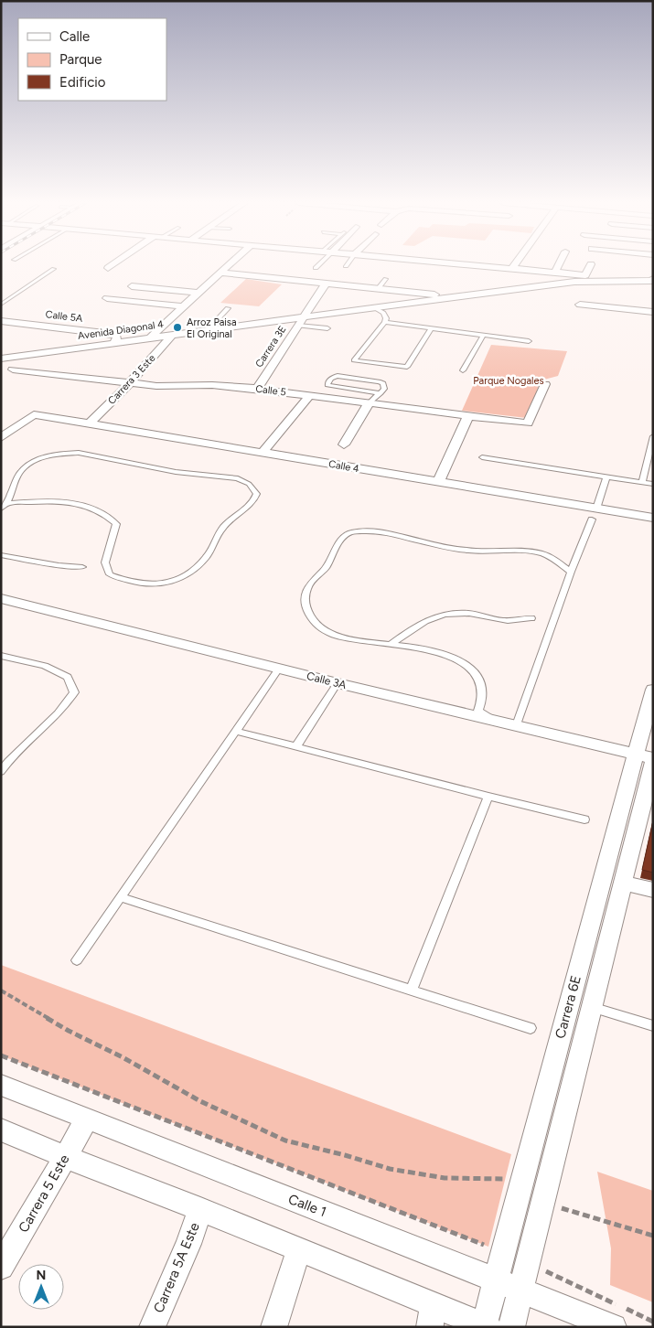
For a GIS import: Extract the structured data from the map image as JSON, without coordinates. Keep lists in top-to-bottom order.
{
  "streets": {
    "street": [
      "Calle 5A",
      "Avenida Diagonal 4",
      "Carrera 3E",
      "Carrera 3 Este",
      "Calle 5",
      "Calle 4",
      "Calle 3A",
      "Carrera 6E",
      "Carrera 5 Este",
      "Calle 1",
      "Carrera 5A Este"
    ]
  },
  "crossings": [
    ["Calle 5A", "Avenida Diagonal 4"],
    ["Avenida Diagonal 4", "Carrera 3E"],
    ["Avenida Diagonal 4", "Carrera 3 Este"],
    ["Avenida Diagonal 4", "Calle 5"],
    ["Carrera 3E", "Calle 5"],
    ["Carrera 3 Este", "Calle 5"],
    ["Carrera 3 Este", "Calle 4"],
    ["Calle 3A", "Carrera 6E"],
    ["Carrera 6E", "Calle 1"],
    ["Carrera 5 Este", "Calle 1"]
  ],
  "parks": ["Parque Nogales"],
  "places": ["Arroz Paisa El Original"],
  "legend": ["Calle", "Parque", "Edificio"],
  "north": "top"
}
